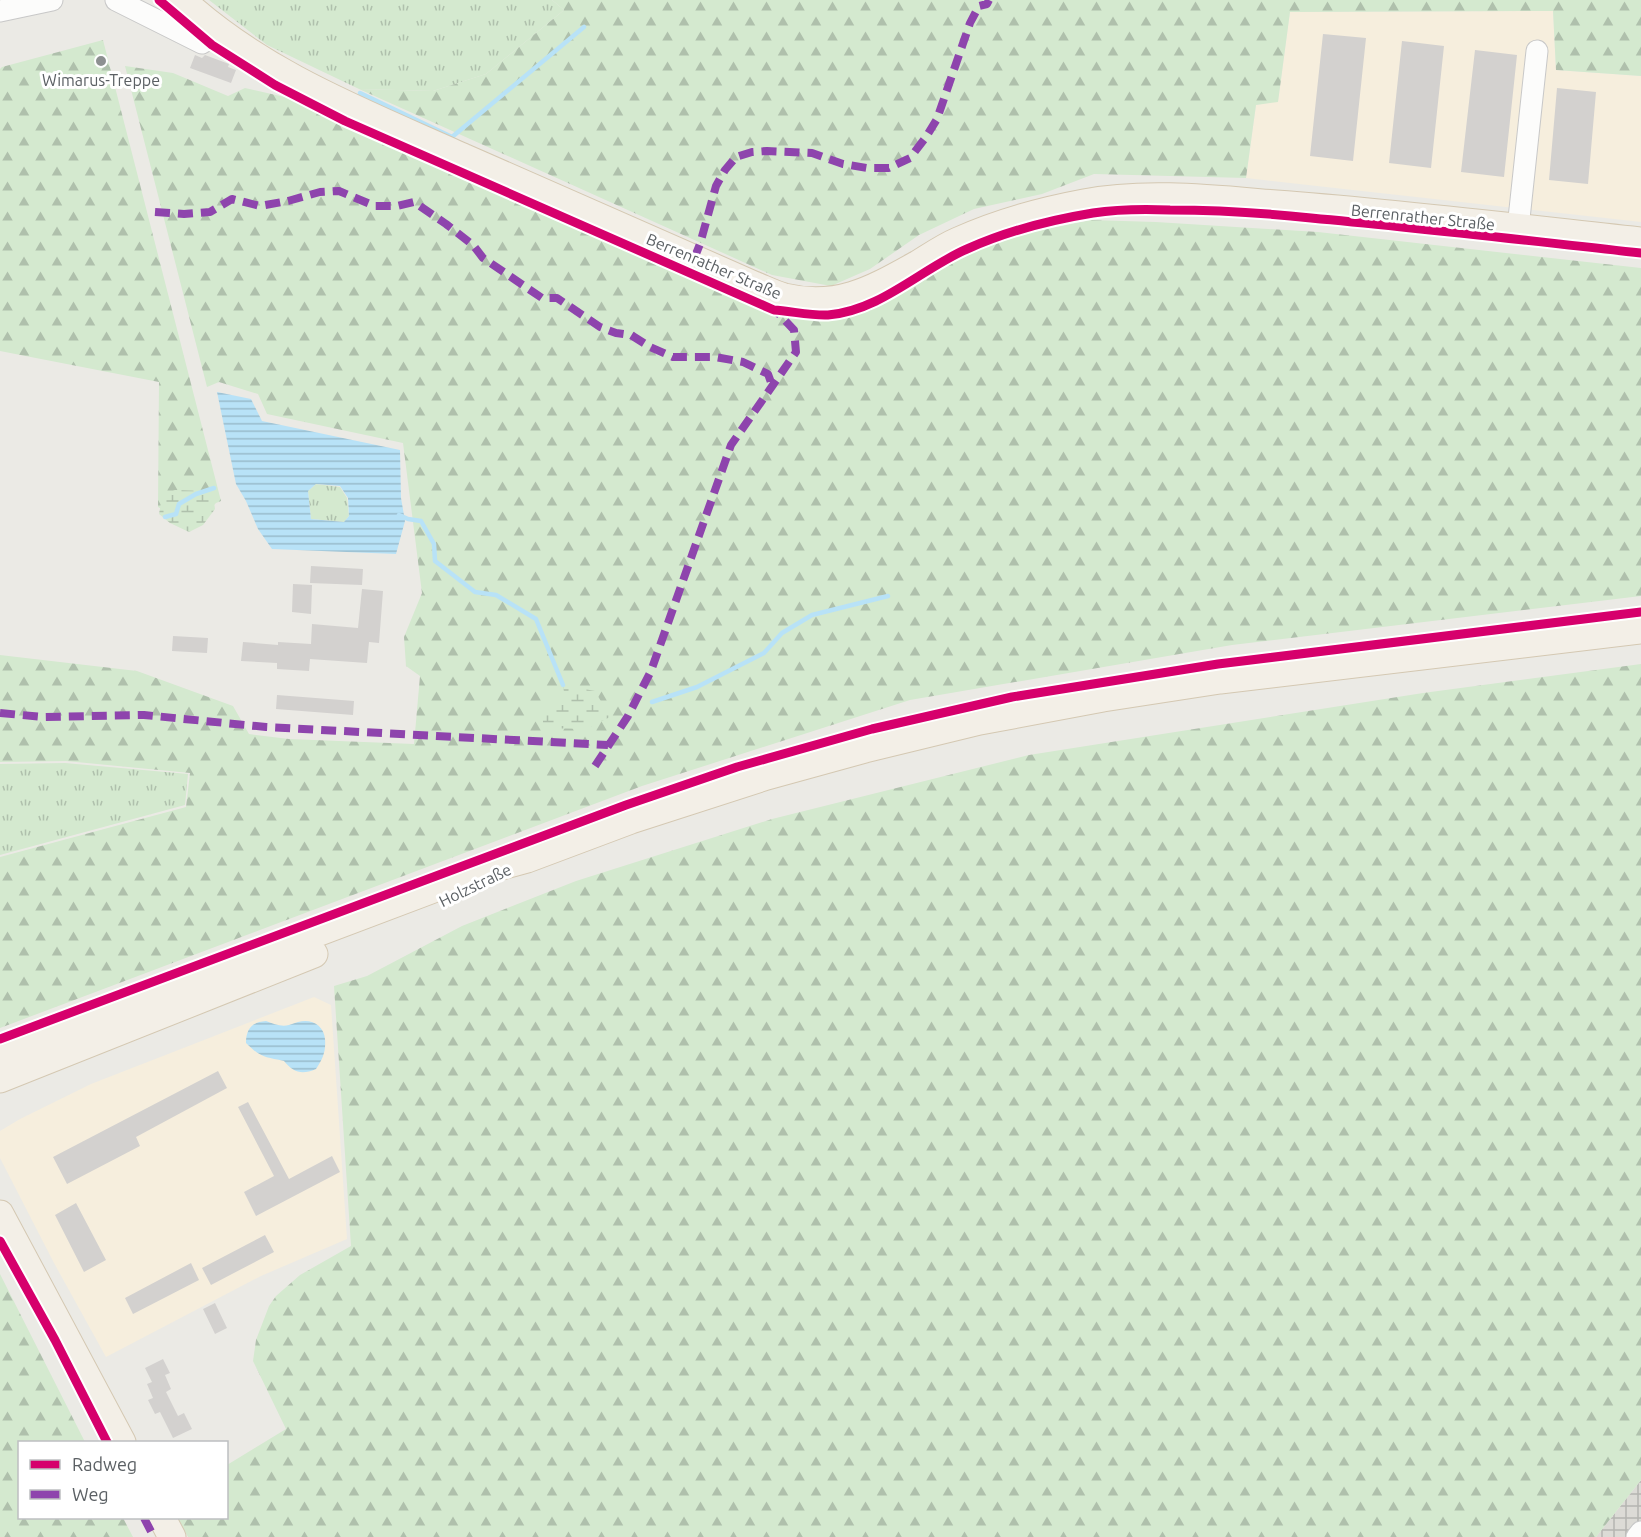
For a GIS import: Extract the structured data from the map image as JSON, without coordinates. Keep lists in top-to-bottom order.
{
  "streets": {
    "main road": ["Berrenrather Straße", "Holzstraße"]
  },
  "places": ["Wimarus-Treppe"],
  "legend": ["Radweg", "Weg"]
}
